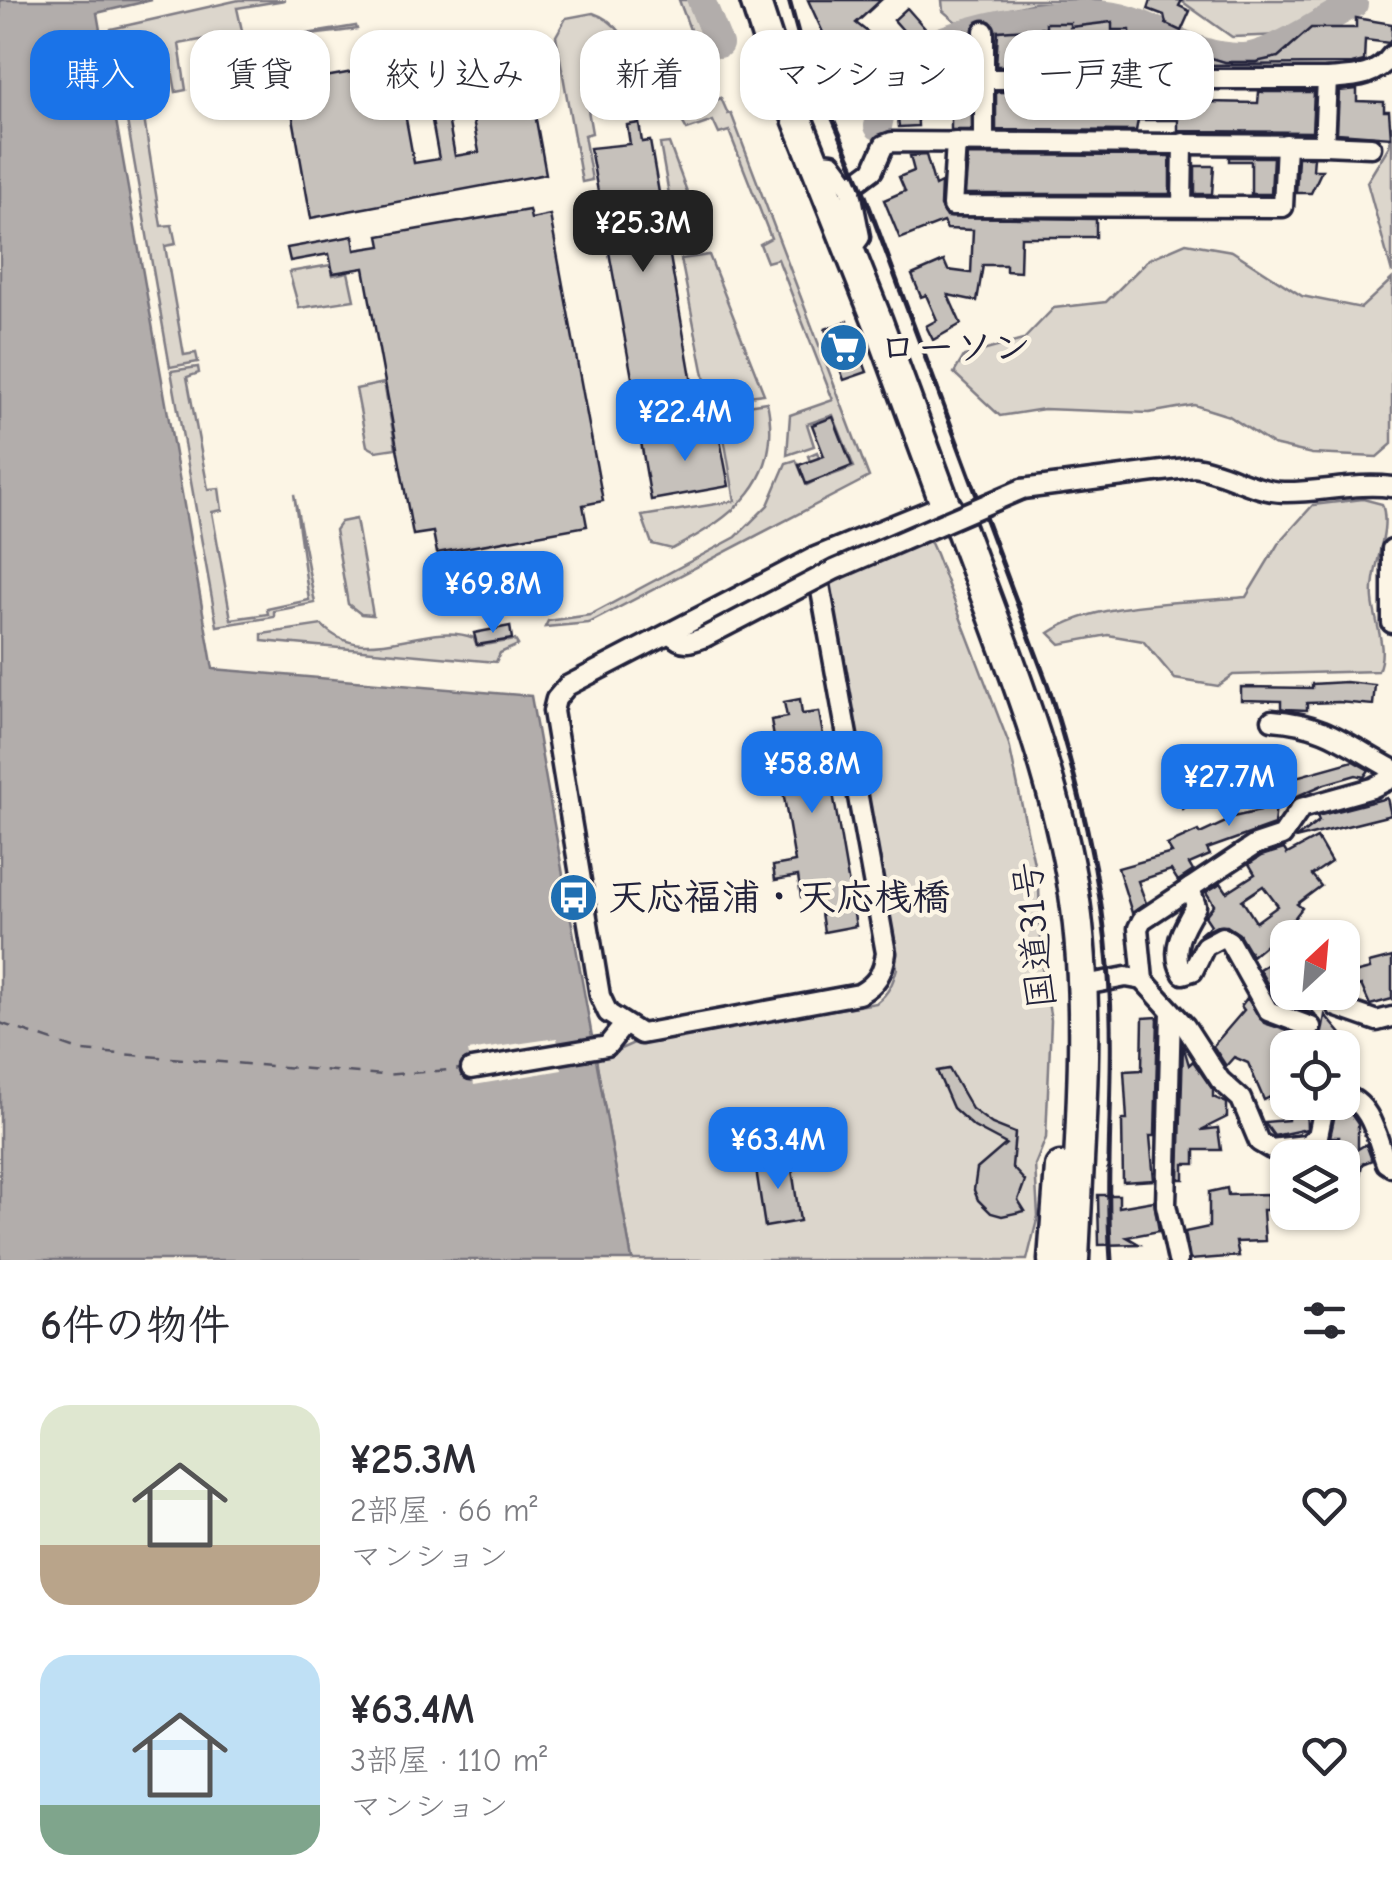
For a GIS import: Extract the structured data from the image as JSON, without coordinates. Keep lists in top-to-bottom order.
{
  "streets": {
    "highway": ["国道31号"]
  },
  "places": {
    "supermarket": ["ローソン"],
    "bus stop": ["天応福浦・天応桟橋"]
  },
  "north": "top right",
  "page": {
    "chip": [
      "購入",
      "賃貸",
      "絞り込み",
      "新着",
      "マンション",
      "一戸建て"
    ],
    "price": [
      "¥25.3M",
      "¥22.4M",
      "¥69.8M",
      "¥58.8M",
      "¥27.7M",
      "¥63.4M"
    ],
    "heading": "6件の物件",
    "list": [
      {
        "name": "¥25.3M",
        "note": "2部屋 · 66 m² · マンション"
      },
      {
        "name": "¥63.4M",
        "note": "3部屋 · 110 m² · マンション"
      }
    ]
  }
}
